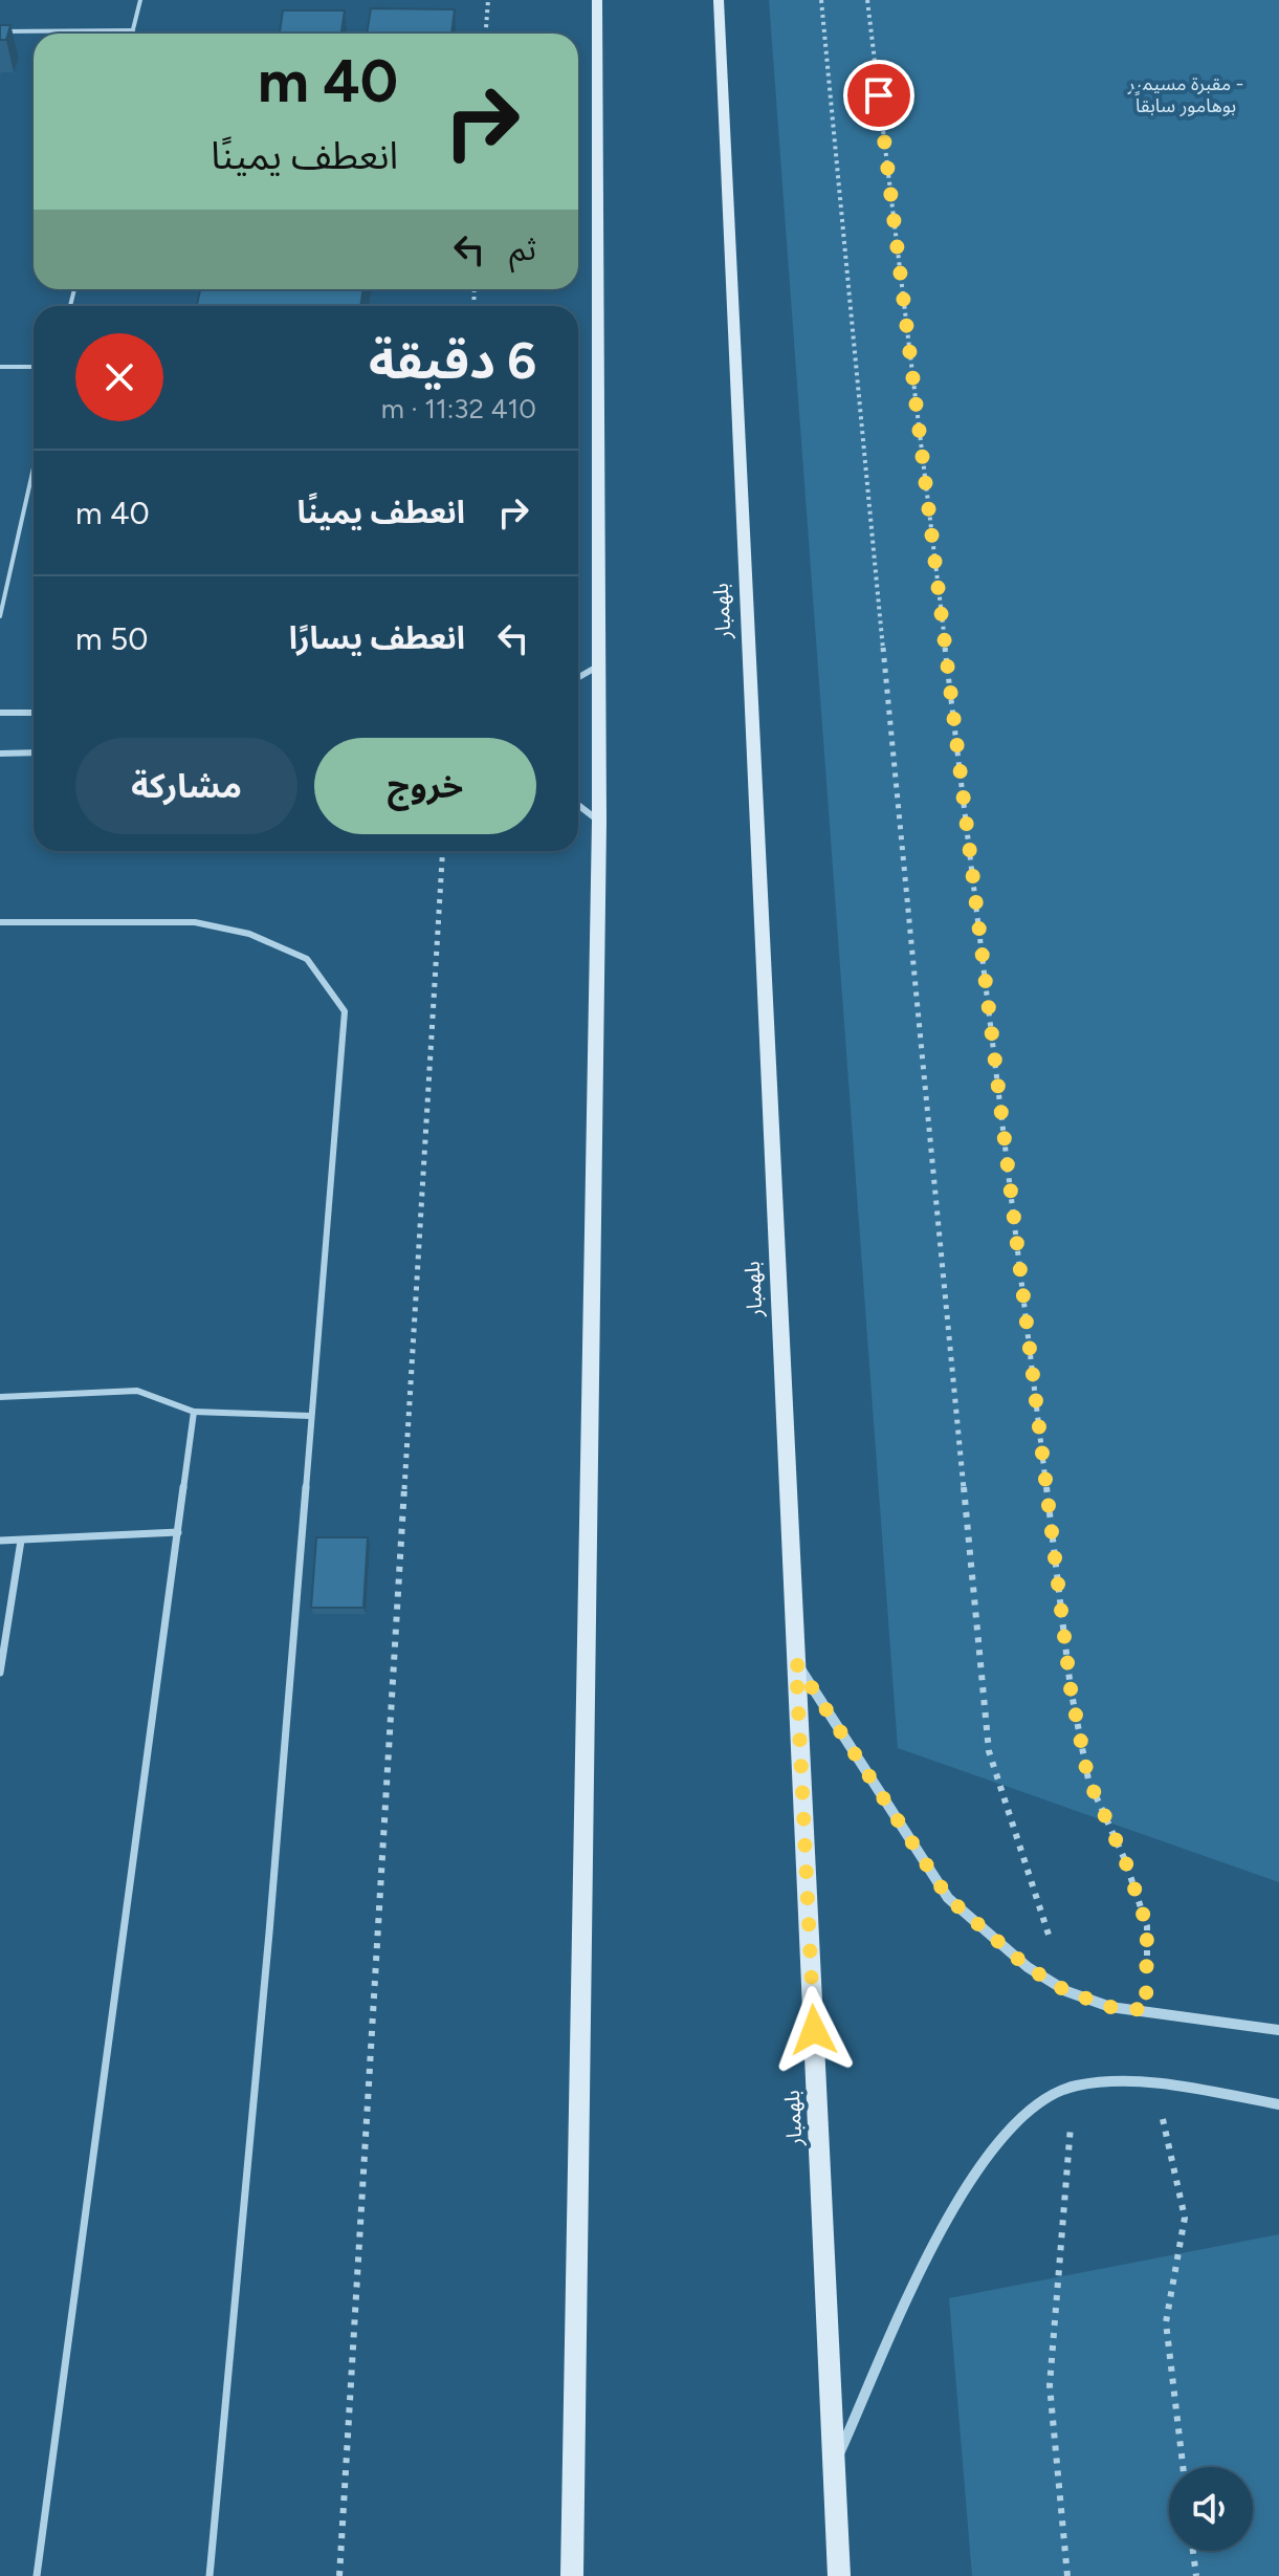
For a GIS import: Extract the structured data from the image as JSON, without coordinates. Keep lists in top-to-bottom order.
{
  "streets": {
    "street": ["بلهمبار"]
  },
  "parks": ["مقبرة مسيمير - بوهامور سابقاً"],
  "page": {
    "turn": ["40 m", "انعطف يمينًا"],
    "then": "ثم",
    "heading": ["6 دقيقة", "410 m · 11:32"],
    "list": [
      {
        "name": "انعطف يمينًا",
        "value": "40 m"
      },
      {
        "name": "انعطف يسارًا",
        "value": "50 m"
      }
    ],
    "buttons": ["خروج", "مشاركة"]
  }
}
